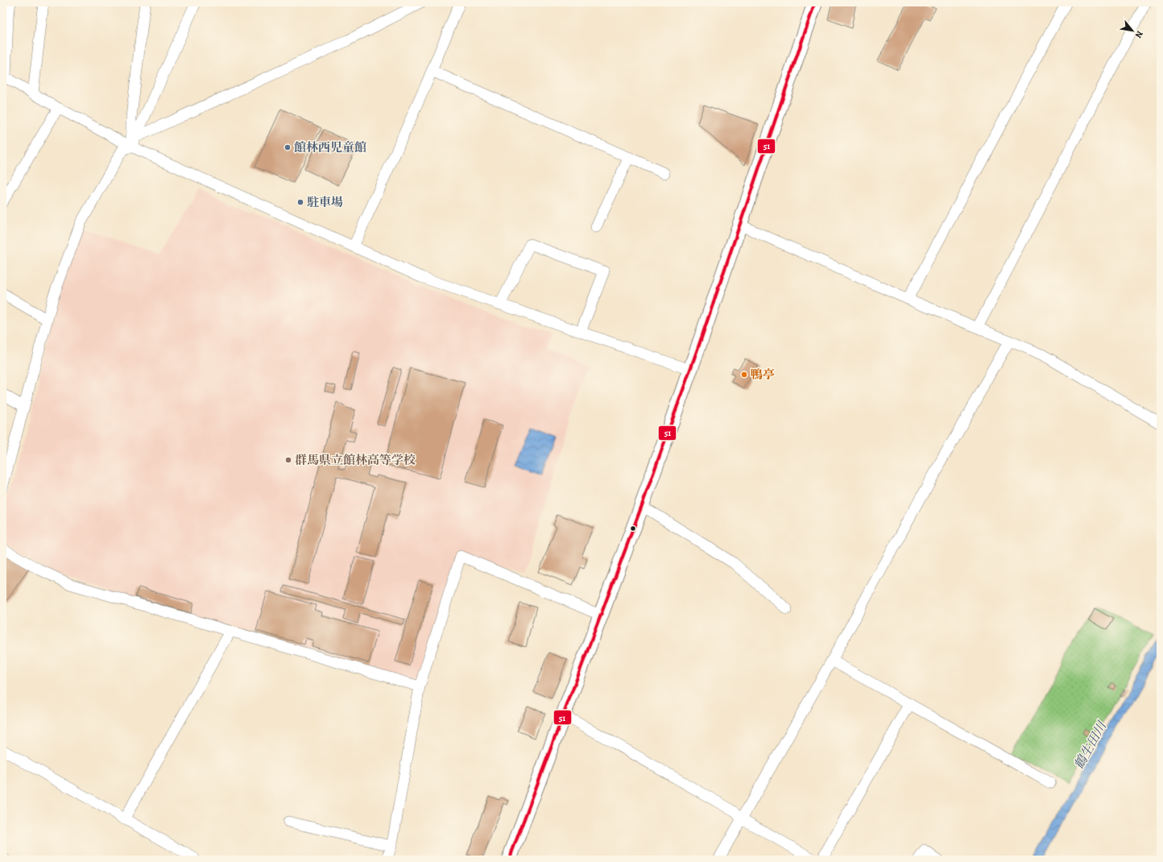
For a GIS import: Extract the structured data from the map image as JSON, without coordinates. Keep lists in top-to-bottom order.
{
  "water": ["鶴生田川"],
  "places": [
    "館林西児童館",
    "駐車場",
    "鴨亭",
    "群馬県立館林高等学校"
  ],
  "lines": ["transit line 51"],
  "north": "bottom right"
}
